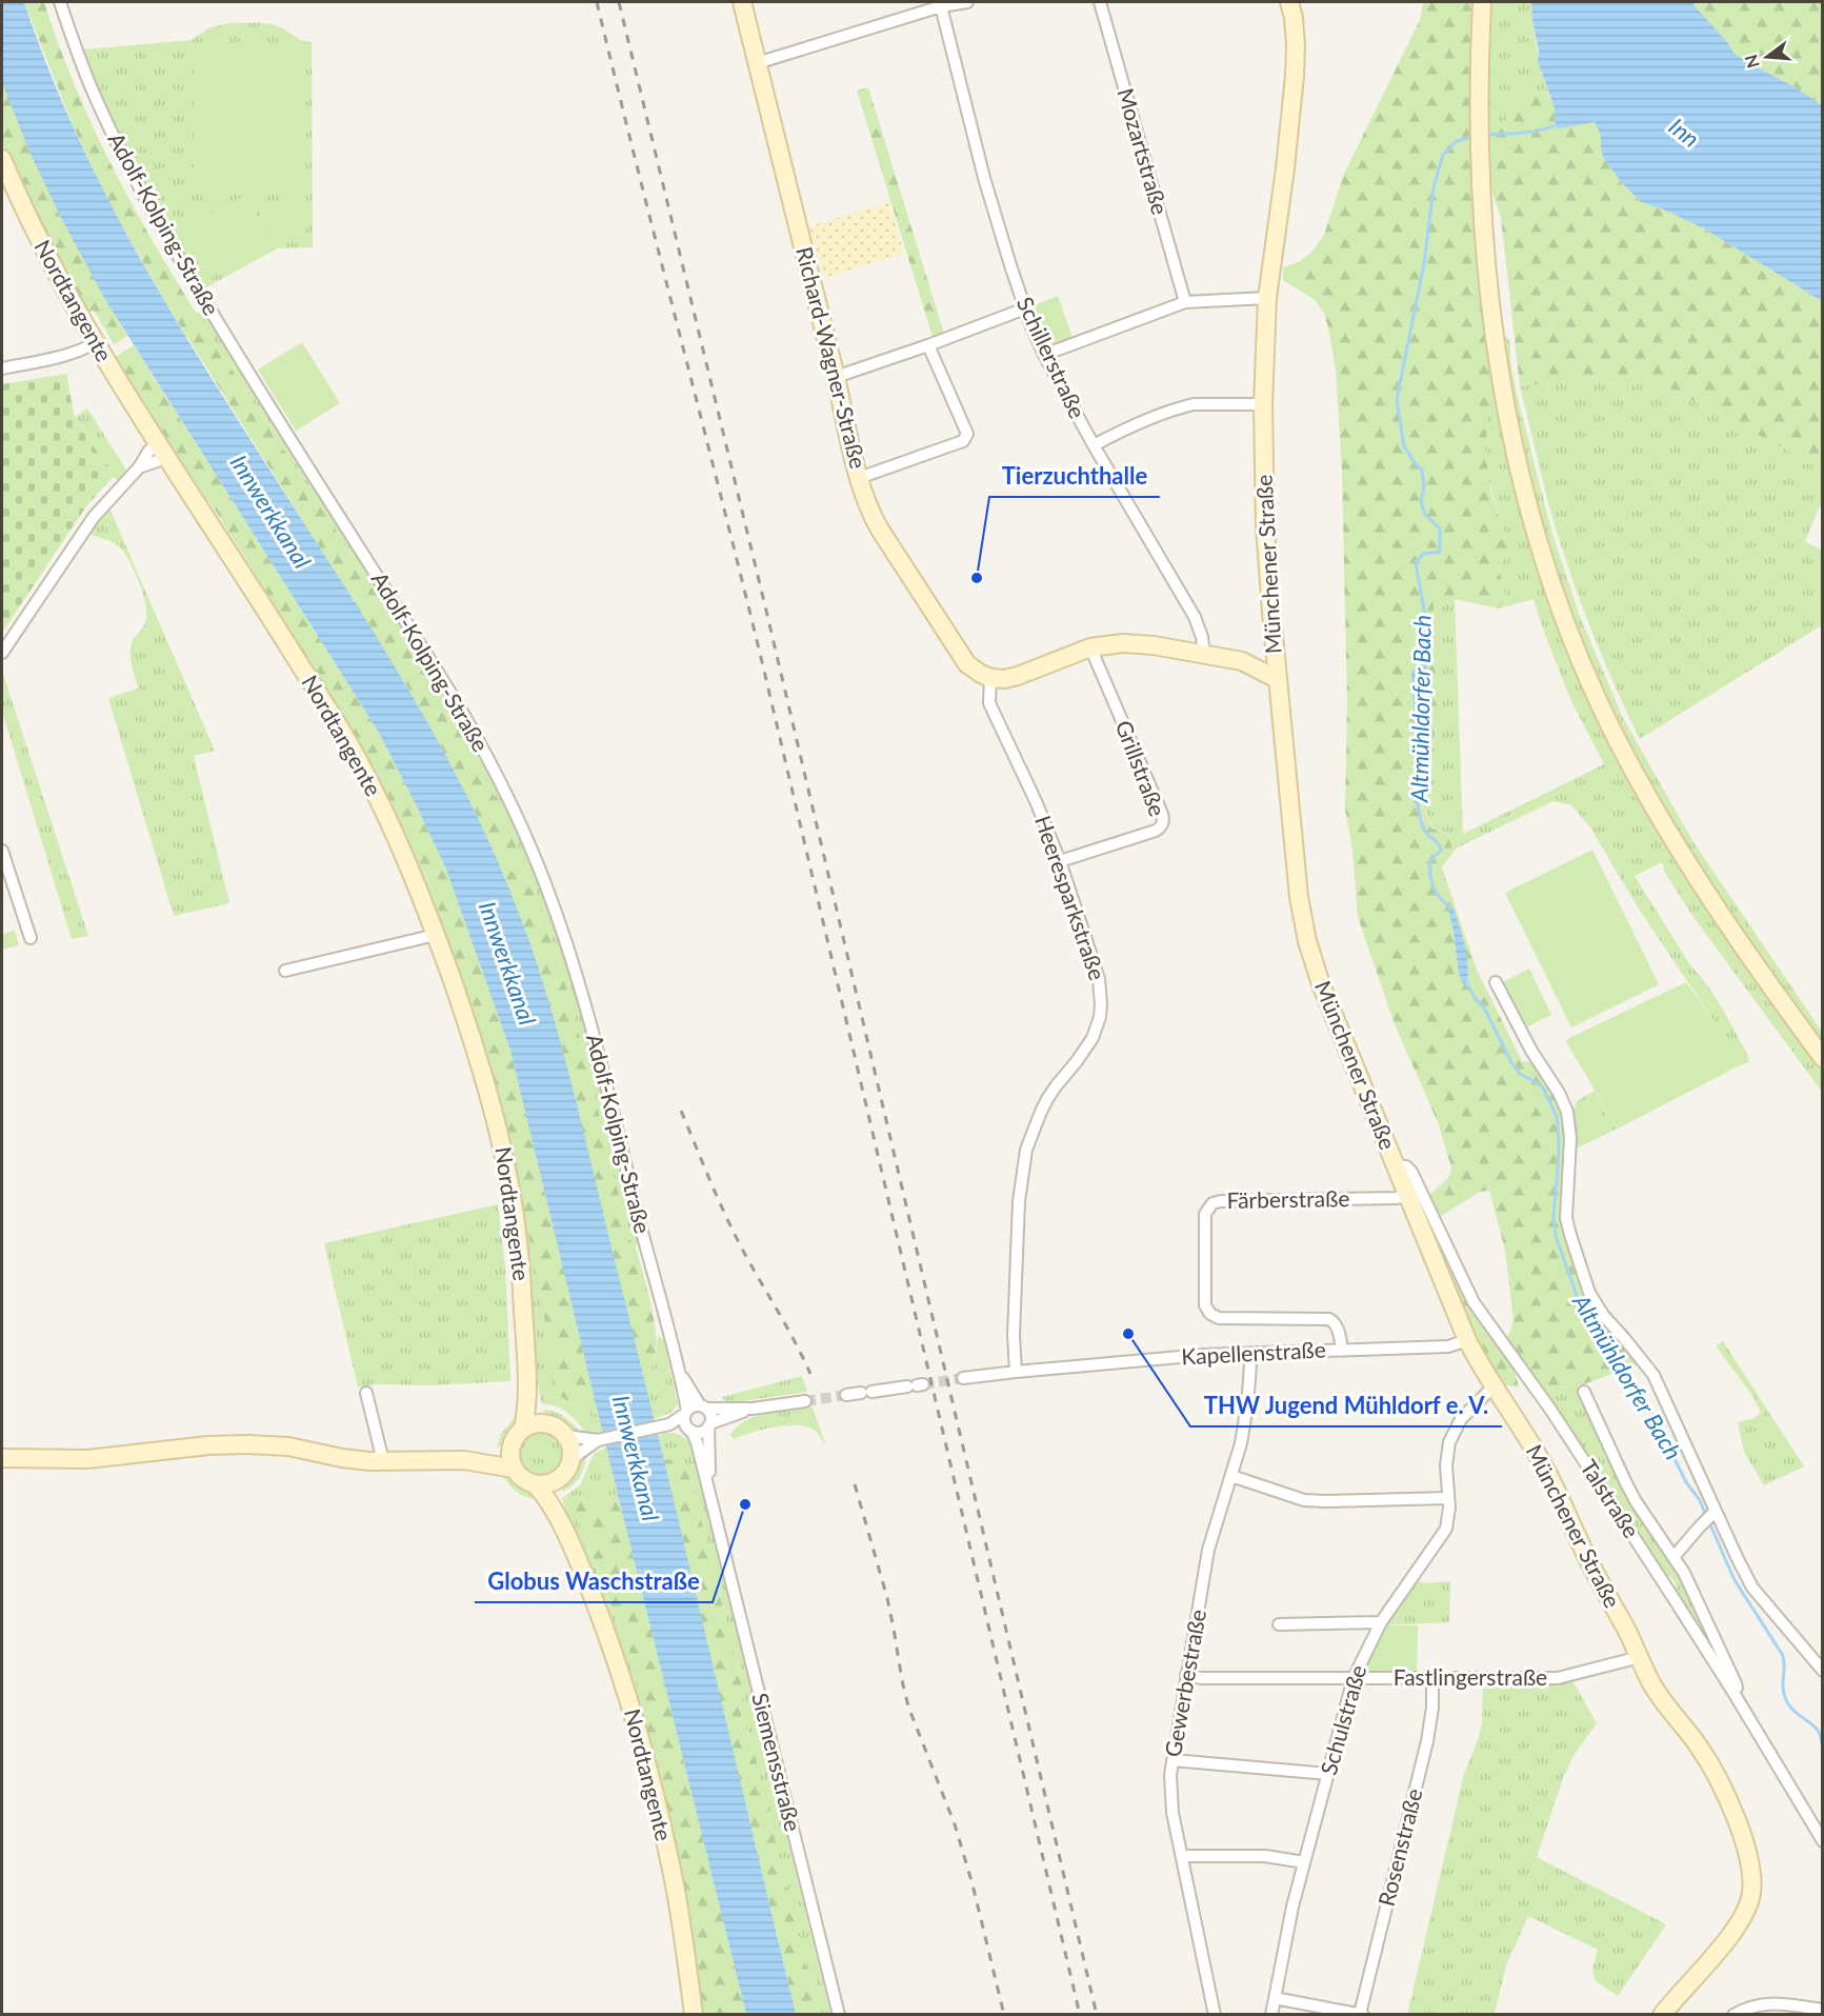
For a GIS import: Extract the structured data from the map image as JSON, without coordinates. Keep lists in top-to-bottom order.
{
  "streets": {
    "street": [
      "Mozartstraße",
      "Adolf-Kolping-Straße",
      "Nordtangente",
      "Richard-Wagner-Straße",
      "Schillerstraße",
      "Münchener Straße",
      "Grillstraße",
      "Heeresparkstraße",
      "Färberstraße",
      "Kapellenstraße",
      "Talstraße",
      "Fastlingerstraße",
      "Gewerbestraße",
      "Schulstraße",
      "Siemensstraße",
      "Rosenstraße"
    ]
  },
  "crossings": [
    ["Adolf-Kolping-Straße", "Siemensstraße"],
    ["Richard-Wagner-Straße", "Heeresparkstraße"],
    ["Münchener Straße", "Färberstraße"],
    ["Münchener Straße", "Kapellenstraße"],
    ["Münchener Straße", "Talstraße"],
    ["Münchener Straße", "Fastlingerstraße"],
    ["Münchener Straße", "Schulstraße"],
    ["Grillstraße", "Heeresparkstraße"],
    ["Heeresparkstraße", "Kapellenstraße"],
    ["Färberstraße", "Kapellenstraße"],
    ["Kapellenstraße", "Gewerbestraße"],
    ["Fastlingerstraße", "Gewerbestraße"],
    ["Fastlingerstraße", "Schulstraße"],
    ["Fastlingerstraße", "Rosenstraße"]
  ],
  "water": ["Inn", "Innwerkkanal", "Altmühldorfer Bach"],
  "places": ["Tierzuchthalle", "THW Jugend Mühldorf e. V.", "Globus Waschstraße"],
  "north": "left"
}
